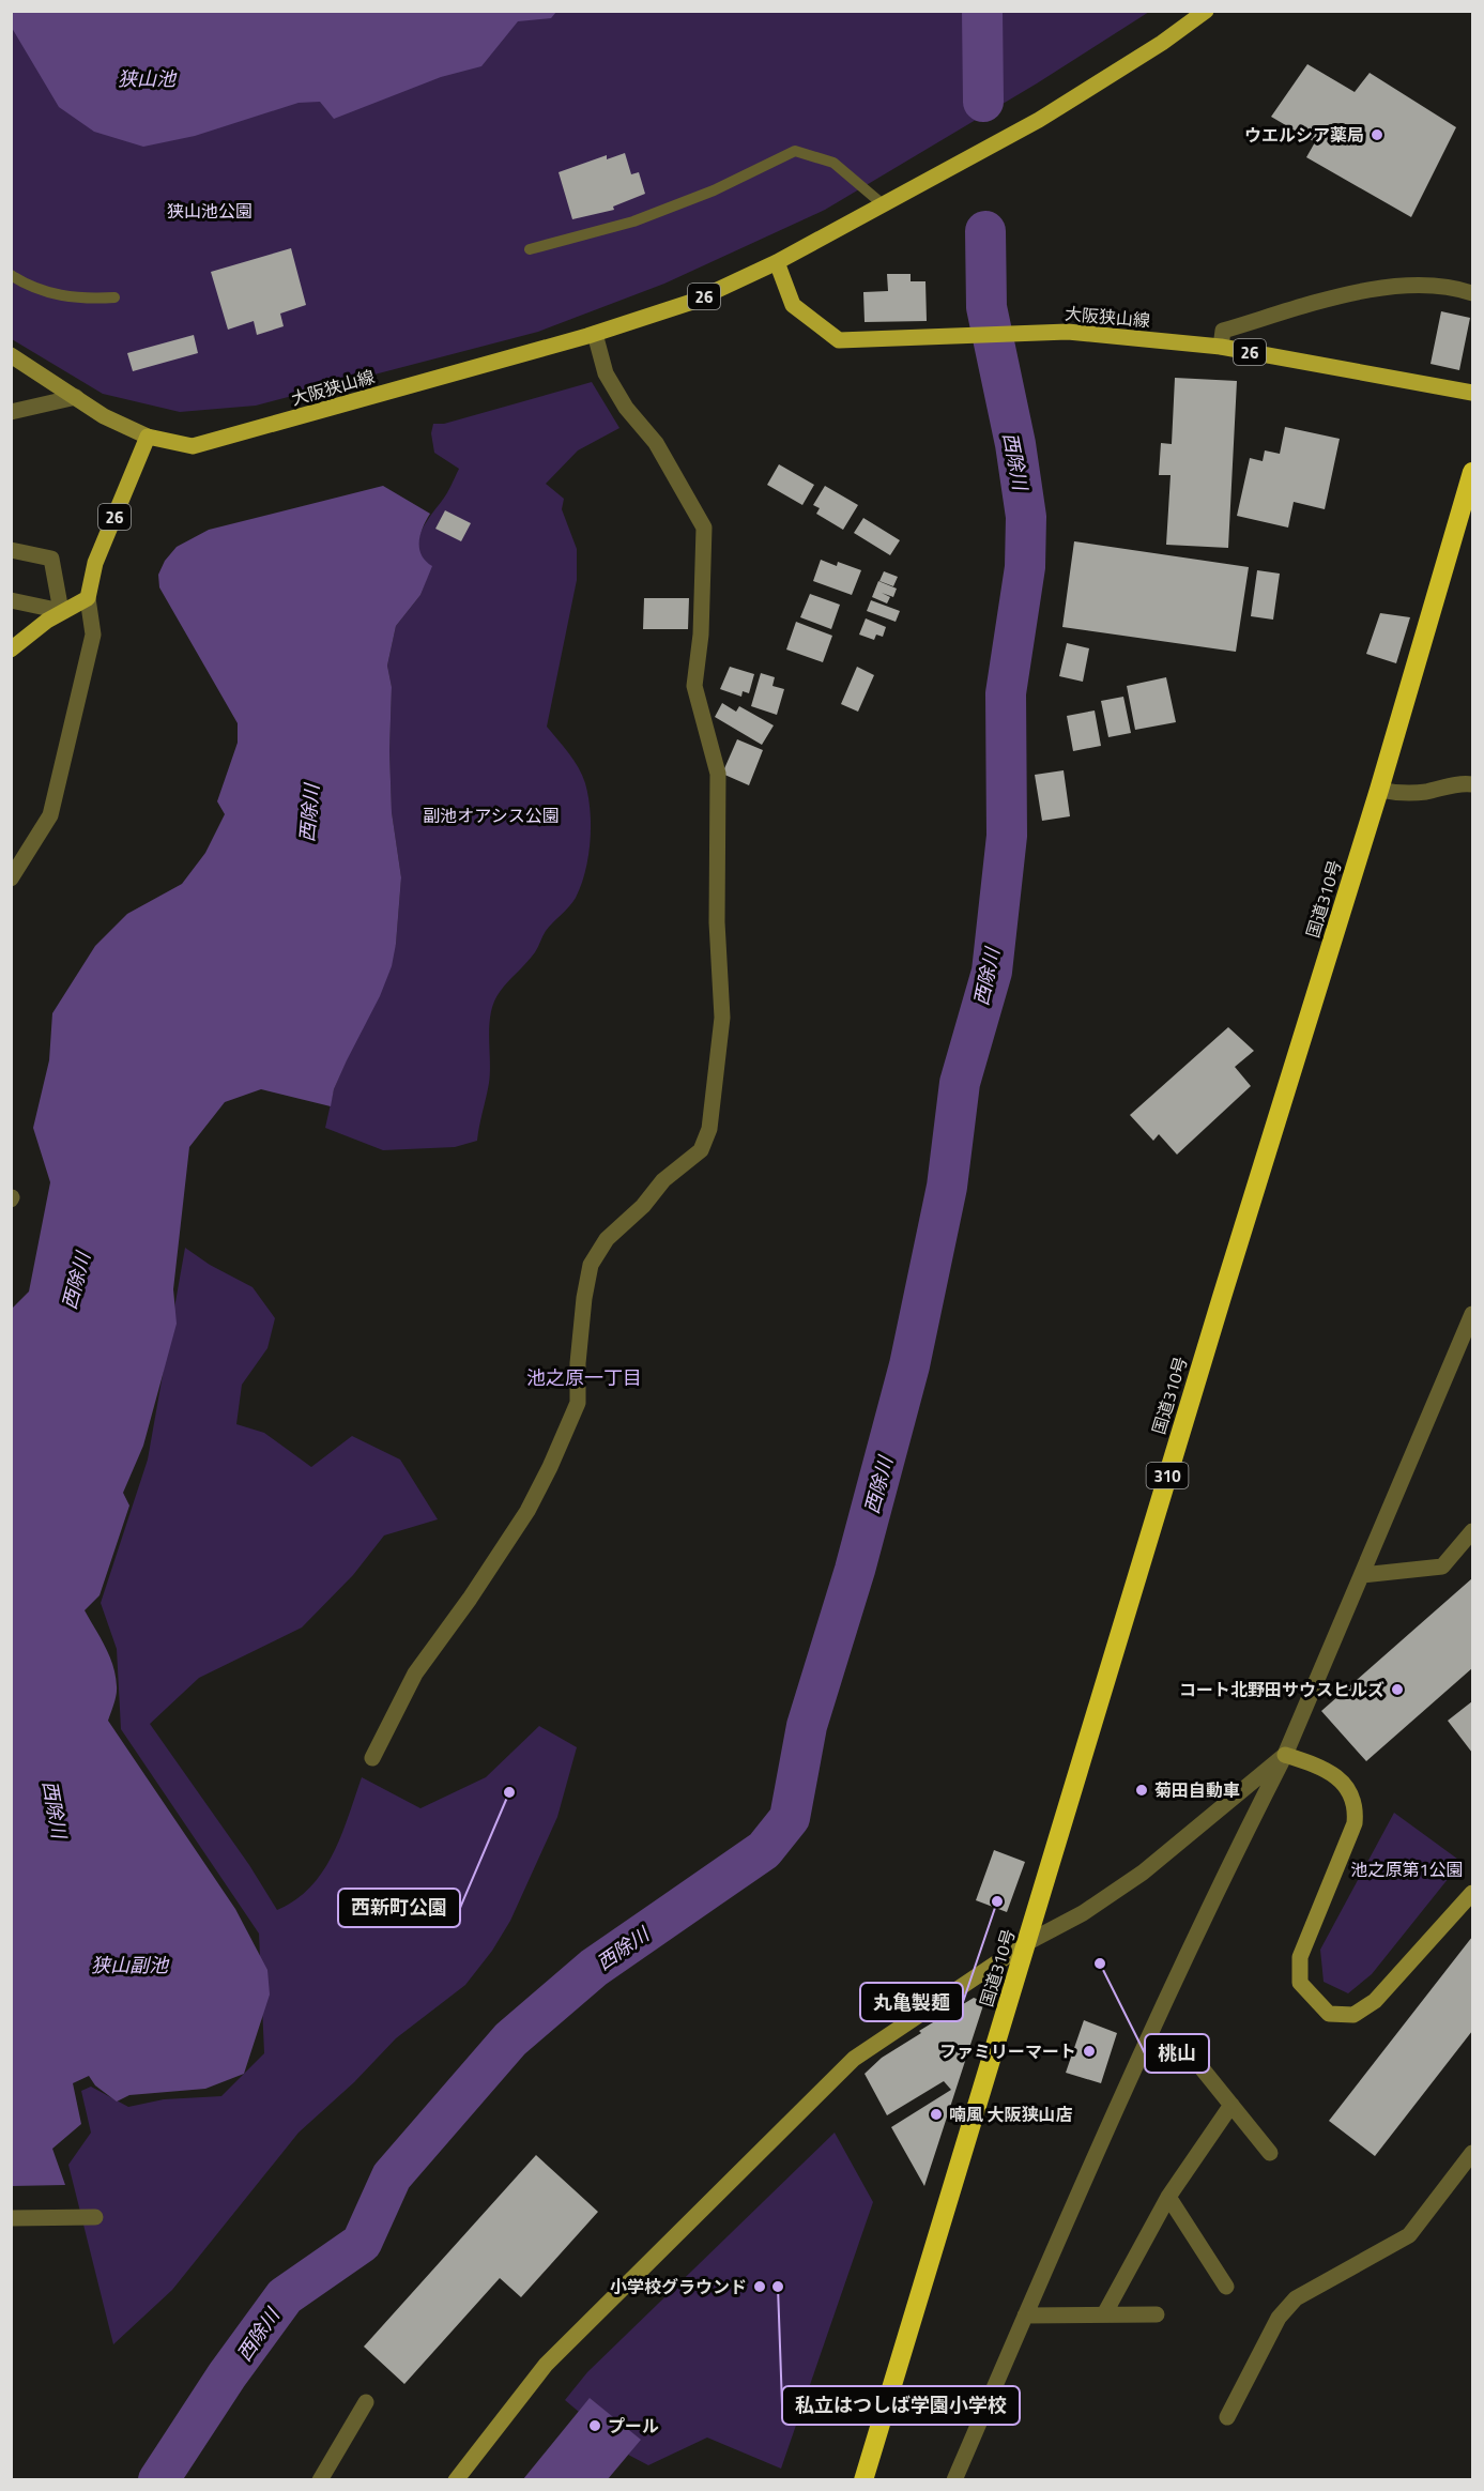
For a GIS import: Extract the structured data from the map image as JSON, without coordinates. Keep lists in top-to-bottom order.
{
  "streets": {
    "highway": ["国道310号", "310"],
    "main road": ["26", "大阪狭山線"]
  },
  "crossings": [
    ["26", "大阪狭山線"]
  ],
  "districts": ["池之原一丁目"],
  "water": ["狭山池", "西除川", "狭山副池"],
  "parks": ["狭山池公園", "副池オアシス公園", "池之原第1公園"],
  "places": [
    "ウエルシア薬局",
    "コート北野田サウスヒルズ",
    "菊田自動車",
    "西新町公園",
    "丸亀製麺",
    "桃山",
    "ファミリーマート",
    "喃風 大阪狭山店",
    "小学校グラウンド",
    "私立はつしば学園小学校",
    "プール"
  ]
}
